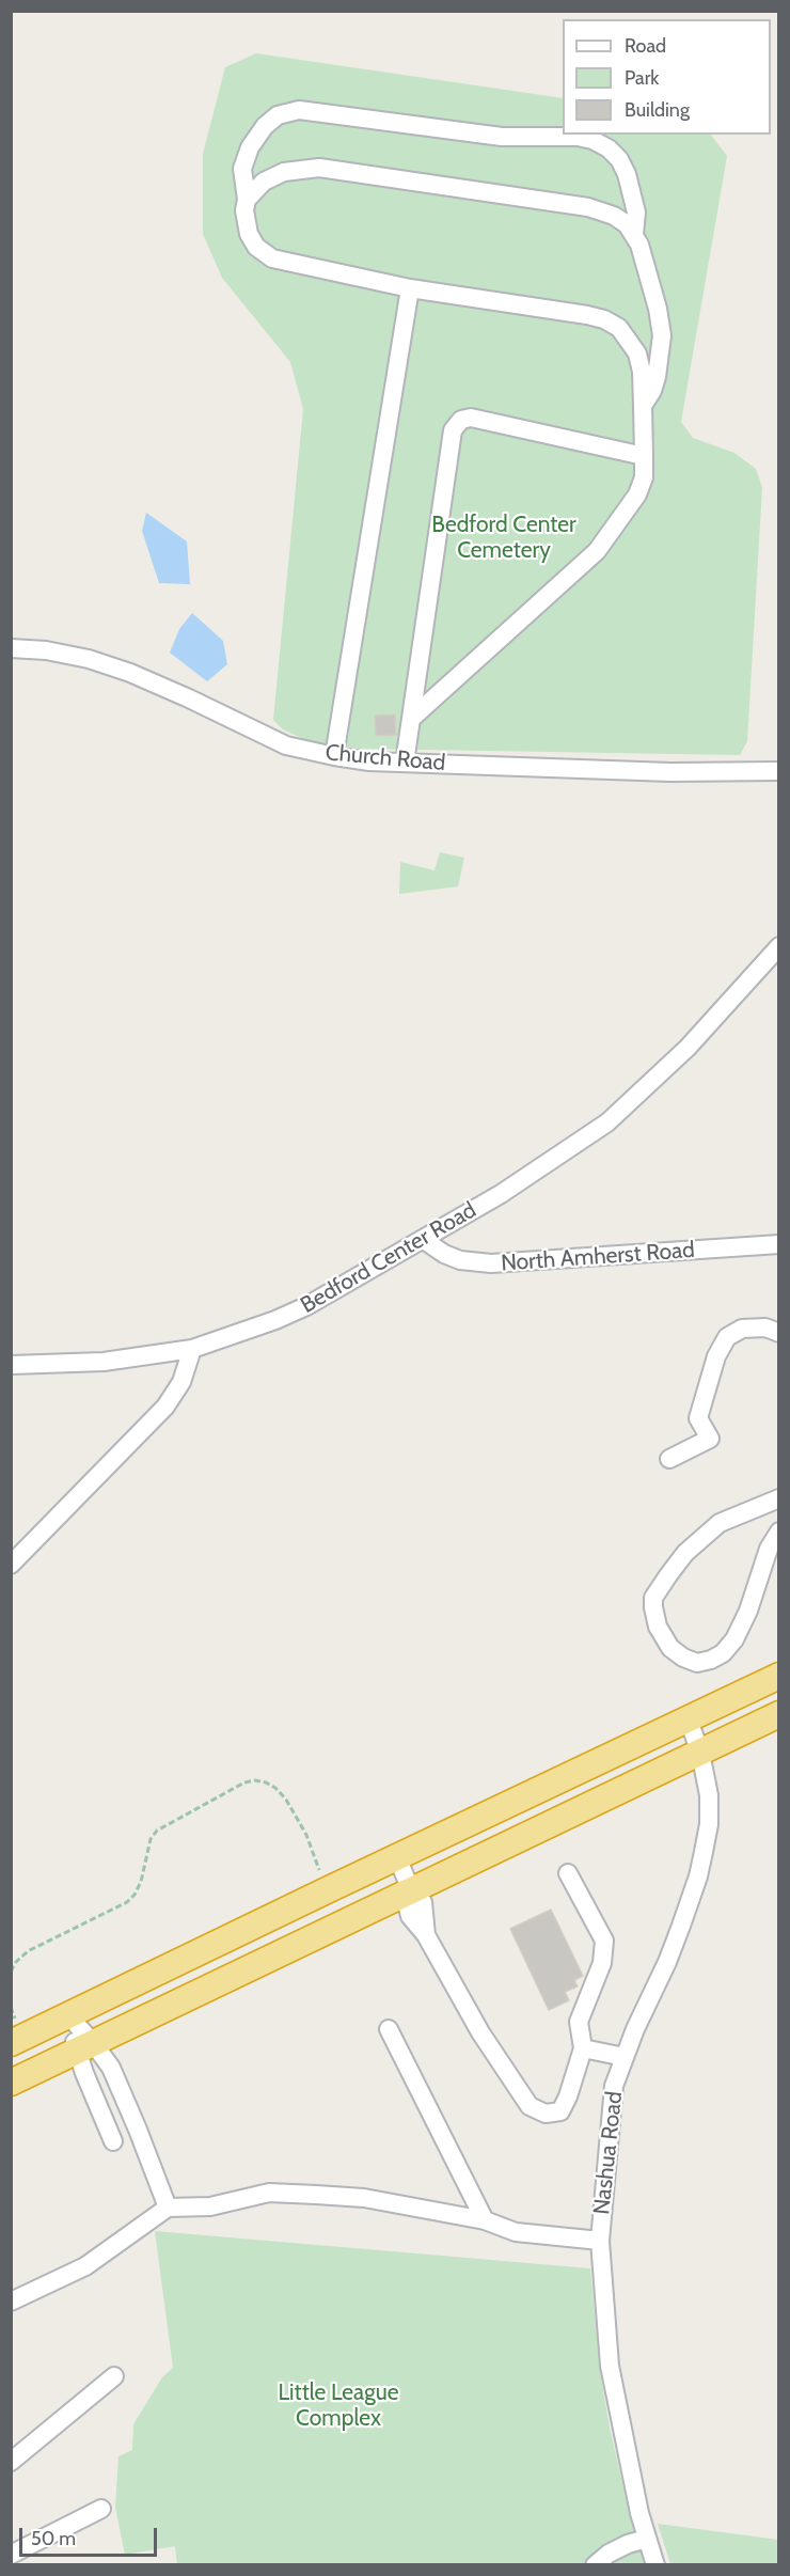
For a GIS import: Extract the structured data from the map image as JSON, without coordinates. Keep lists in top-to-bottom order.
{
  "streets": {
    "street": [
      "Church Road",
      "North Amherst Road",
      "Bedford Center Road",
      "Nashua Road"
    ]
  },
  "crossings": [
    ["North Amherst Road", "Bedford Center Road"]
  ],
  "parks": ["Bedford Center Cemetery", "Little League Complex"],
  "legend": ["Road", "Park", "Building"],
  "scale_bar": "50 m"
}
